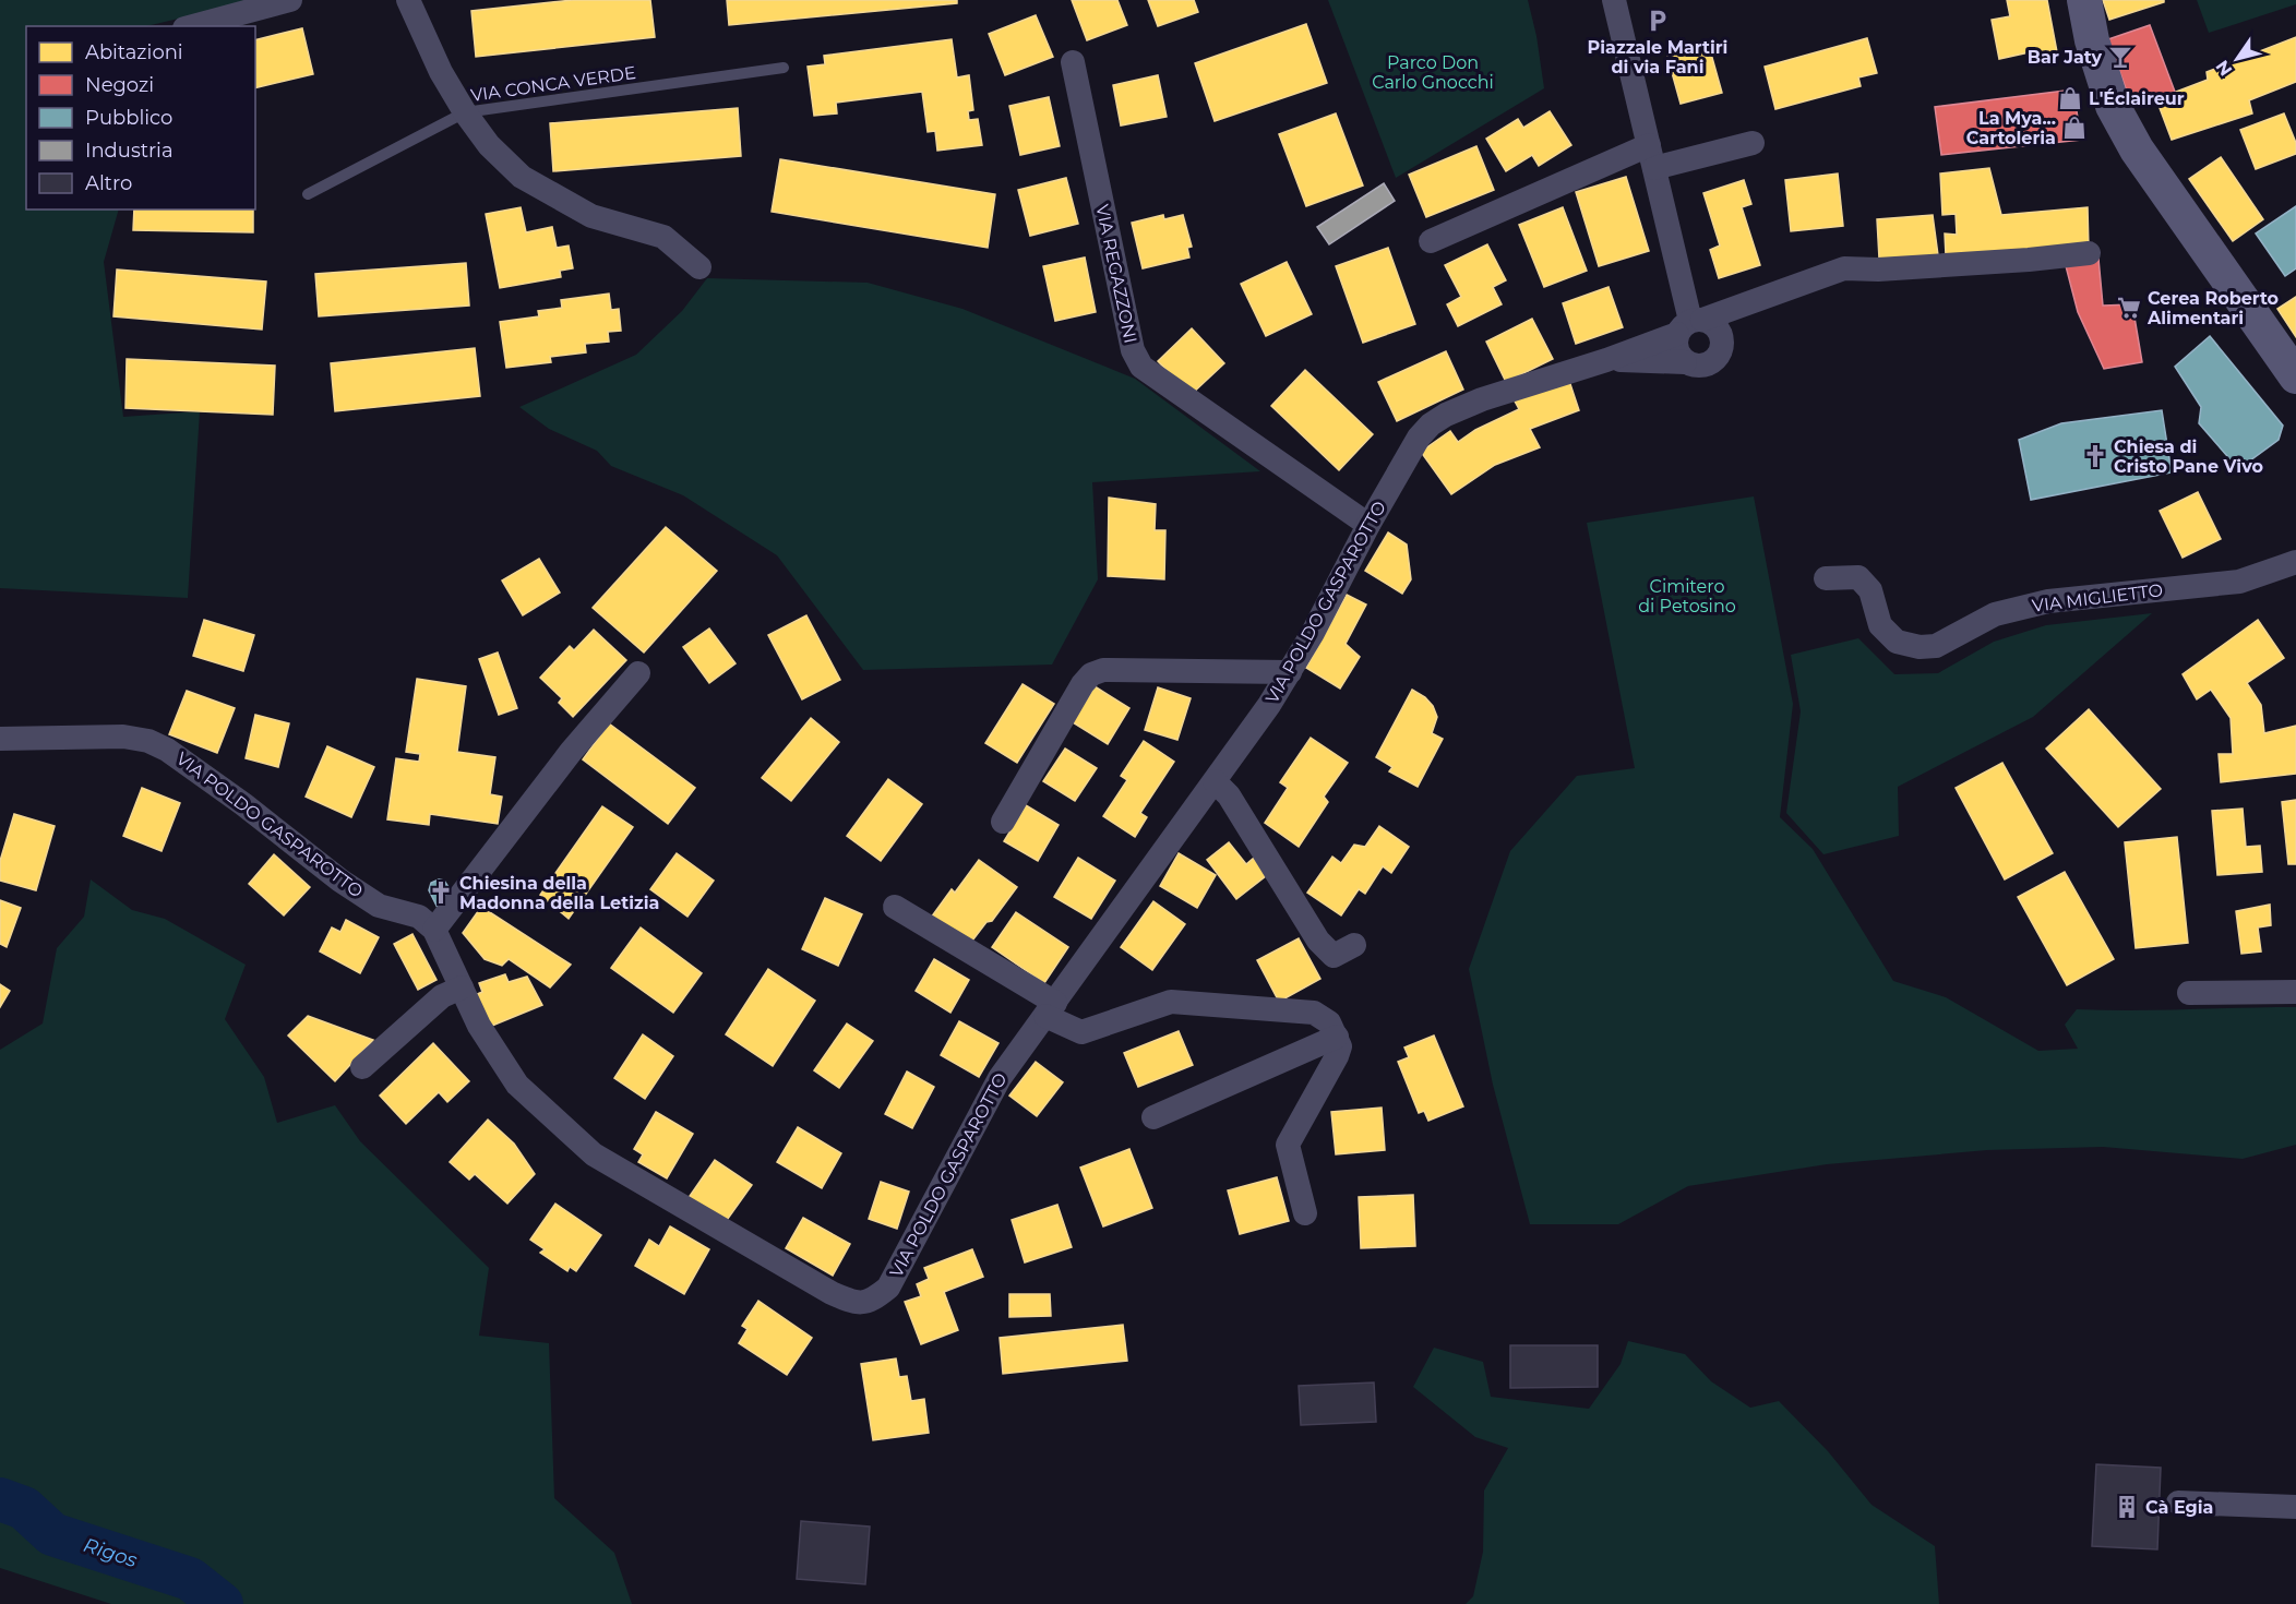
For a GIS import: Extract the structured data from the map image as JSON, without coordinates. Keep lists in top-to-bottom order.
{
  "streets": {
    "street": ["VIA REGAZZONI", "VIA MIGLIETTO", "VIA POLDO GASPAROTTO"],
    "lane": ["VIA CONCA VERDE"]
  },
  "crossings": [
    ["VIA REGAZZONI", "VIA POLDO GASPAROTTO"]
  ],
  "water": ["Rigos"],
  "parks": ["Parco Don Carlo Gnocchi", "Cimitero di Petosino"],
  "places": {
    "parking": ["Piazzale Martiri di via Fani"],
    "bar": ["Bar Jaty"],
    "shop": ["L'Éclaireur", "La Mya... Cartoleria"],
    "supermarket": ["Cerea Roberto Alimentari"],
    "church": ["Chiesa di Cristo Pane Vivo", "Chiesina della Madonna della Letizia"],
    "building": ["Cà Egia"]
  },
  "legend": [
    "Abitazioni",
    "Negozi",
    "Pubblico",
    "Industria",
    "Altro"
  ],
  "north": "bottom left"
}
